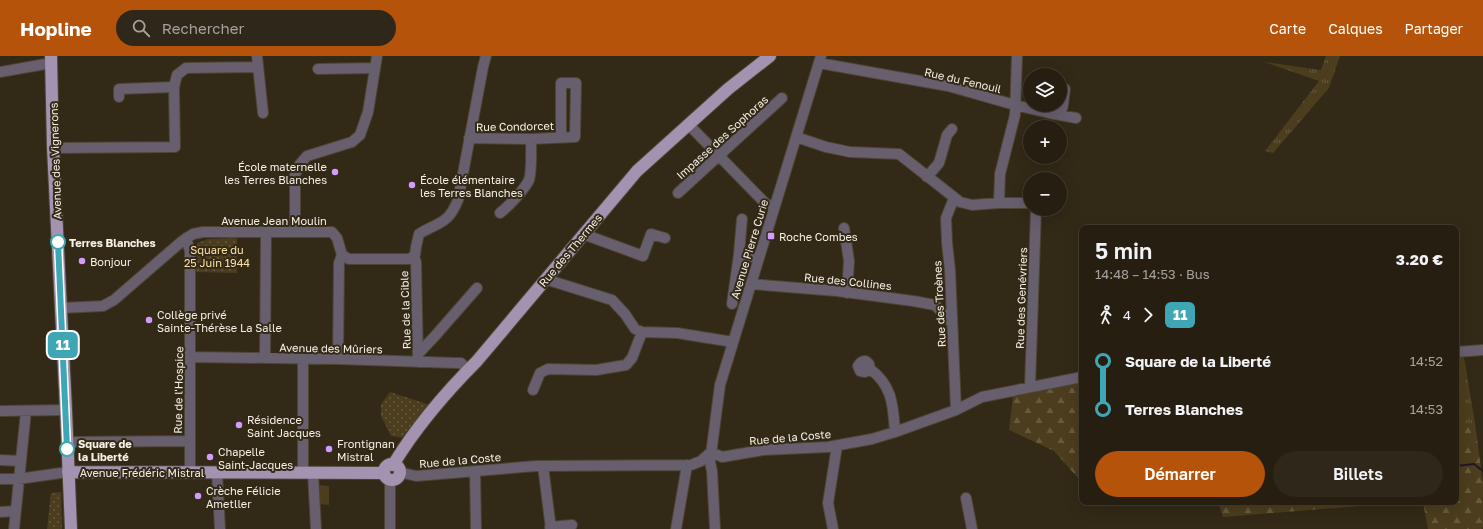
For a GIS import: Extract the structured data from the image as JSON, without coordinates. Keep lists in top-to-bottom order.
{
  "streets": {
    "main road": ["Avenue des Vignerons", "Rue des Thermes", "Avenue Frédéric Mistral"],
    "street": [
      "Rue du Fenouil",
      "Rue Condorcet",
      "Impasse des Sophoras",
      "Avenue Jean Moulin",
      "Avenue Pierre Curie",
      "Rue des Collines",
      "Rue des Genévriers",
      "Rue des Troènes",
      "Rue de la Cible",
      "Avenue des Mûriers",
      "Rue de l'Hospice",
      "Rue de la Coste"
    ]
  },
  "crossings": [
    ["Rue du Fenouil", "Avenue Pierre Curie"],
    ["Avenue des Vignerons", "Avenue Jean Moulin"],
    ["Avenue des Vignerons", "Avenue Frédéric Mistral"],
    ["Avenue Jean Moulin", "Rue de l'Hospice"],
    ["Avenue Pierre Curie", "Rue des Collines"],
    ["Avenue Pierre Curie", "Rue de la Coste"],
    ["Rue des Thermes", "Avenue des Mûriers"],
    ["Rue des Thermes", "Rue de la Coste"],
    ["Rue des Thermes", "Avenue Frédéric Mistral"],
    ["Rue des Collines", "Rue des Troènes"],
    ["Rue des Genévriers", "Rue de la Coste"],
    ["Rue des Troènes", "Rue de la Coste"],
    ["Rue de la Cible", "Avenue des Mûriers"],
    ["Avenue des Mûriers", "Rue de l'Hospice"],
    ["Rue de l'Hospice", "Avenue Frédéric Mistral"],
    ["Rue de la Coste", "Avenue Frédéric Mistral"]
  ],
  "parks": ["Square du 25 Juin 1944"],
  "places": {
    "other": [
      "École maternelle les Terres Blanches",
      "École élémentaire les Terres Blanches",
      "Terres Blanches",
      "Bonjour",
      "Collège privé Sainte-Thérèse La Salle",
      "Résidence Saint Jacques",
      "Square de la Liberté",
      "Frontignan Mistral",
      "Chapelle Saint-Jacques",
      "Crèche Félicie Ametller"
    ],
    "transit": ["Roche Combes"]
  },
  "lines": ["bus line 11"],
  "page": {
    "header": "Hopline",
    "search": "Rechercher",
    "nav": ["Carte", "Calques", "Partager"],
    "on_map": "11",
    "map_buttons": ["+", "−"],
    "heading": ["5 min", "14:48 – 14:53 · Bus", "3.20 €"],
    "legs": ["4", "11"],
    "list": [
      {
        "name": "Square de la Liberté",
        "value": "14:52"
      },
      {
        "name": "Terres Blanches",
        "value": "14:53"
      }
    ],
    "buttons": ["Démarrer", "Billets"]
  }
}
